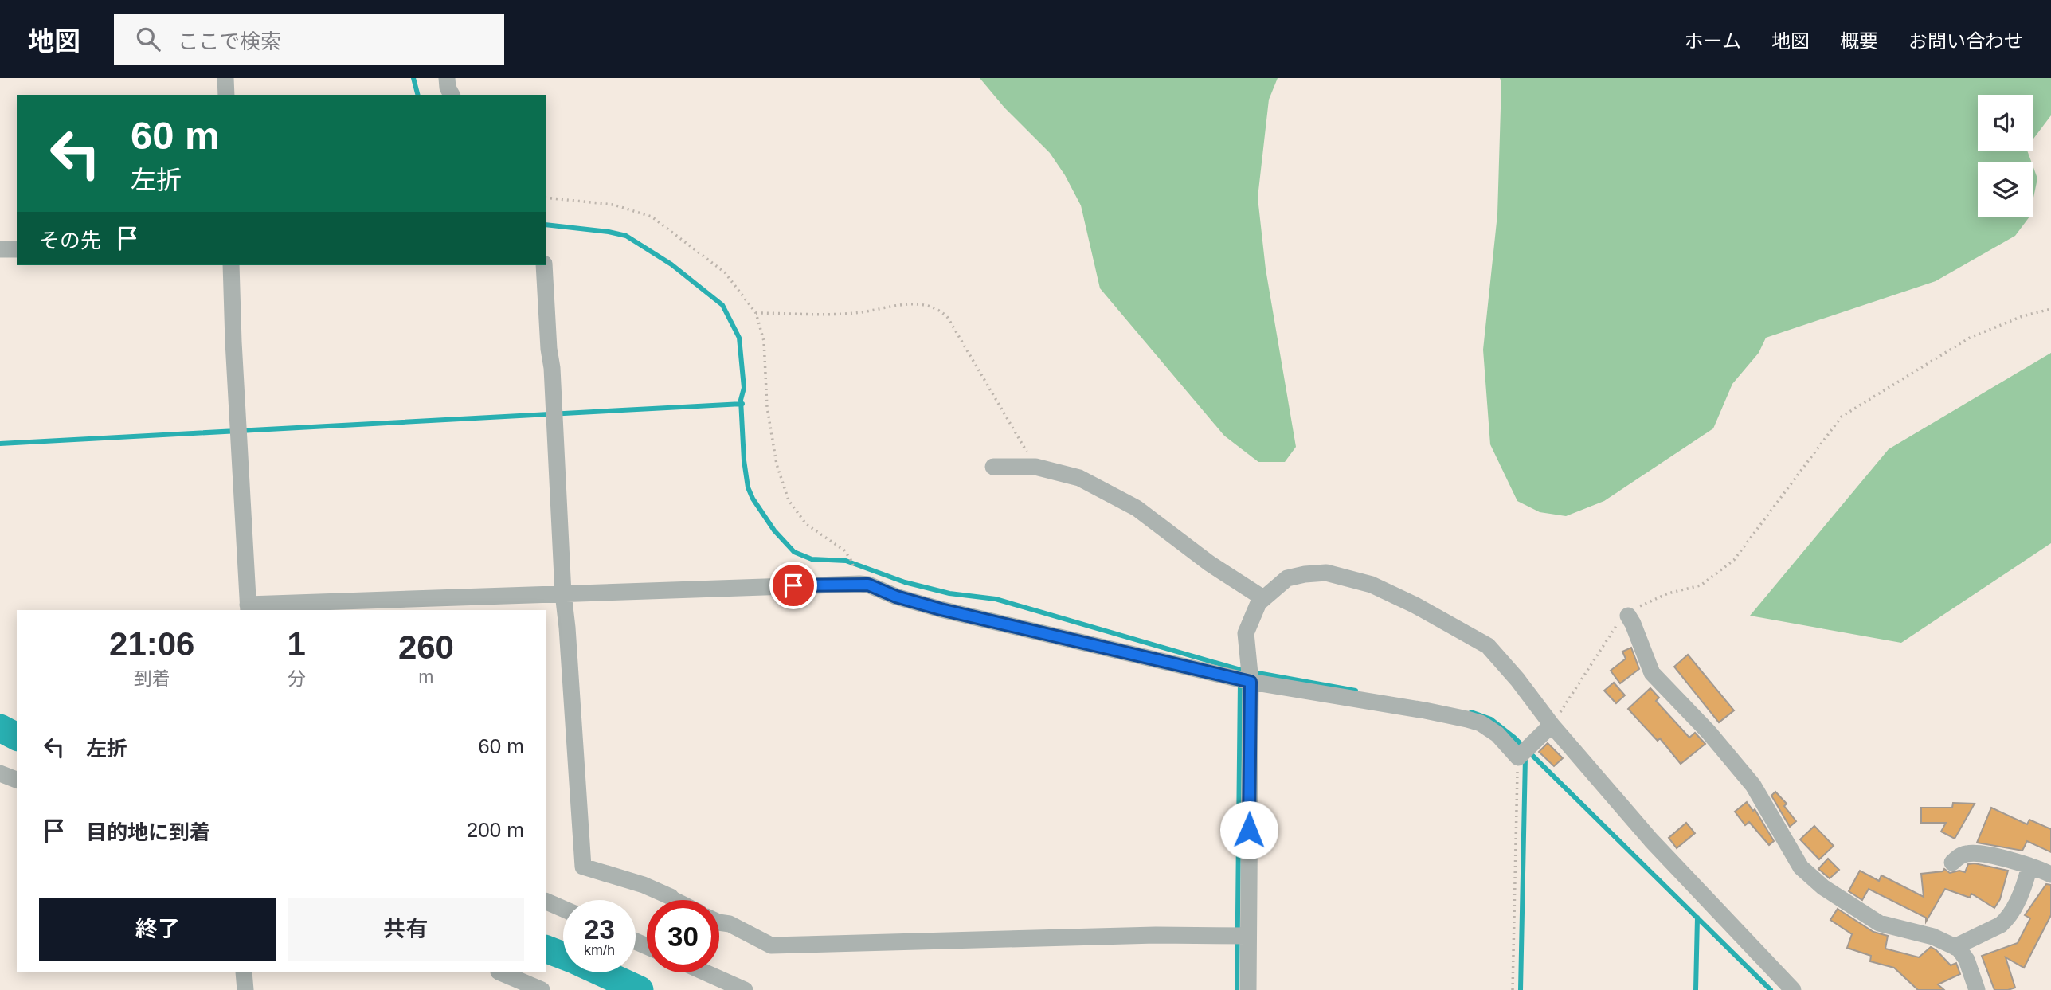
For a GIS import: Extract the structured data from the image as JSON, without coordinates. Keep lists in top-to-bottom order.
{
  "page": {
    "header": "地図",
    "search": "ここで検索",
    "nav": [
      "ホーム",
      "地図",
      "概要",
      "お問い合わせ"
    ],
    "turn": ["60 m", "左折"],
    "then": "その先",
    "eta": [
      "21:06",
      "到着",
      "1",
      "分",
      "260",
      "m"
    ],
    "list": [
      {
        "name": "左折",
        "value": "60 m"
      },
      {
        "name": "目的地に到着",
        "value": "200 m"
      }
    ],
    "buttons": ["終了", "共有"],
    "speed": "23 km/h",
    "limit": "30"
  }
}
